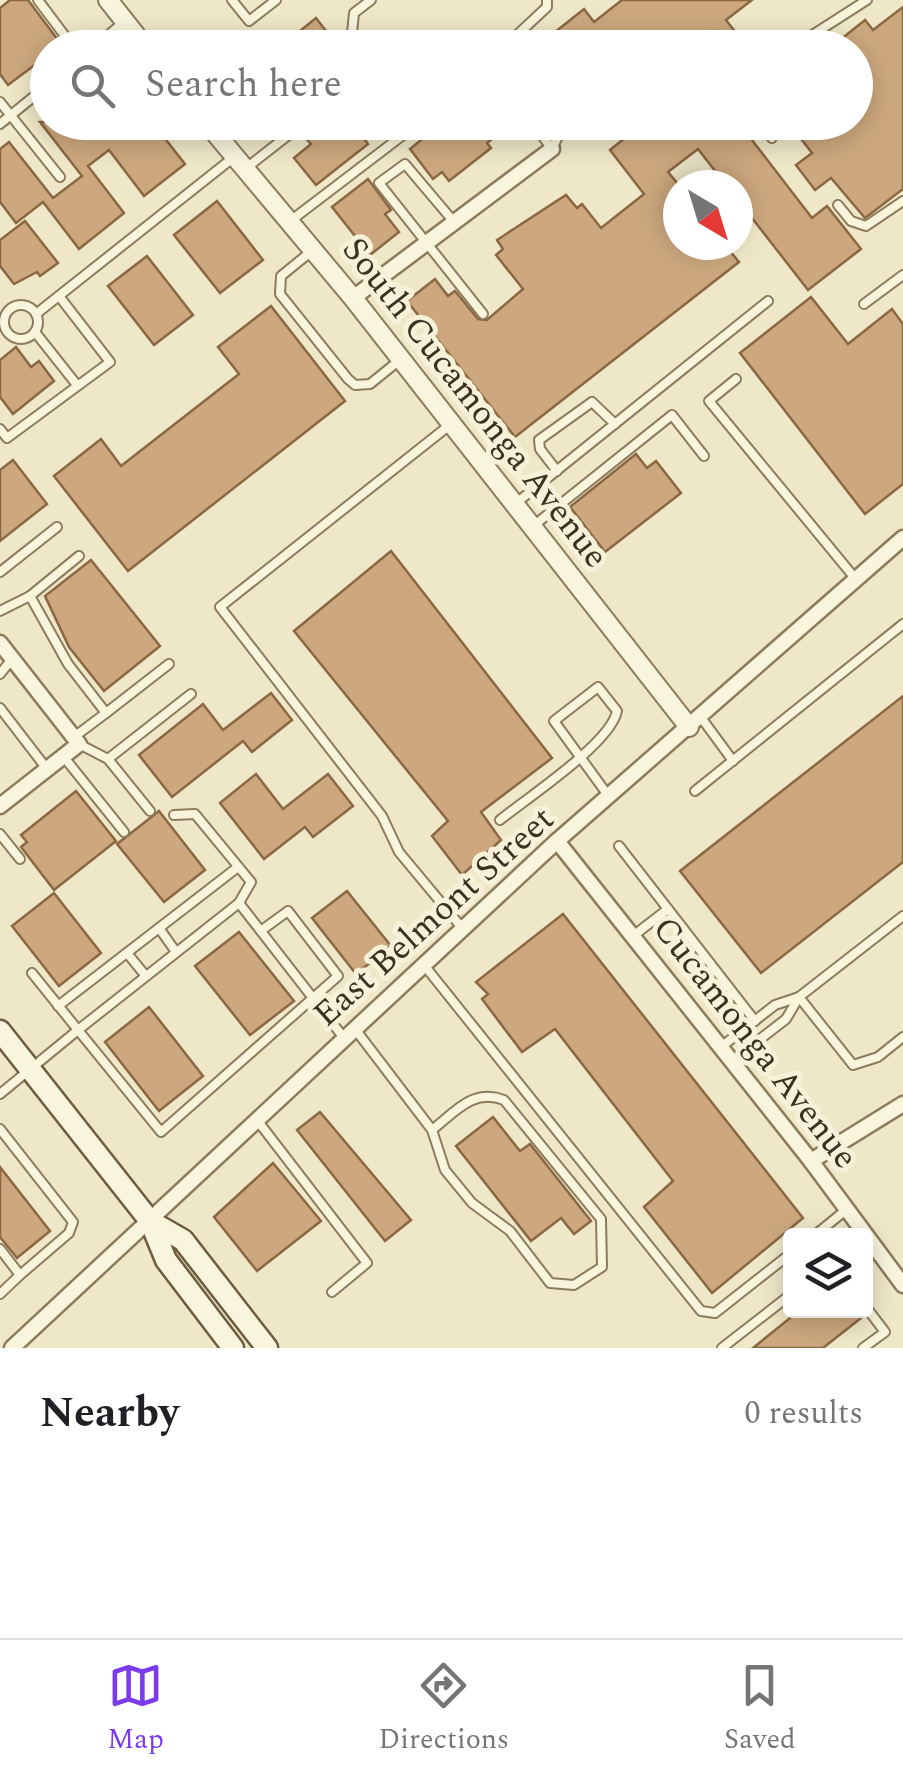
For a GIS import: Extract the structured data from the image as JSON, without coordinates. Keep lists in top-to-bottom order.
{
  "streets": {
    "street": ["South Cucamonga Avenue", "East Belmont Street", "Cucamonga Avenue"]
  },
  "crossings": [
    ["South Cucamonga Avenue", "East Belmont Street"],
    ["East Belmont Street", "Cucamonga Avenue"]
  ],
  "north": "bottom right",
  "page": {
    "search": "Search here",
    "heading": ["Nearby", "0 results"],
    "nav": ["Map", "Directions", "Saved"]
  }
}
